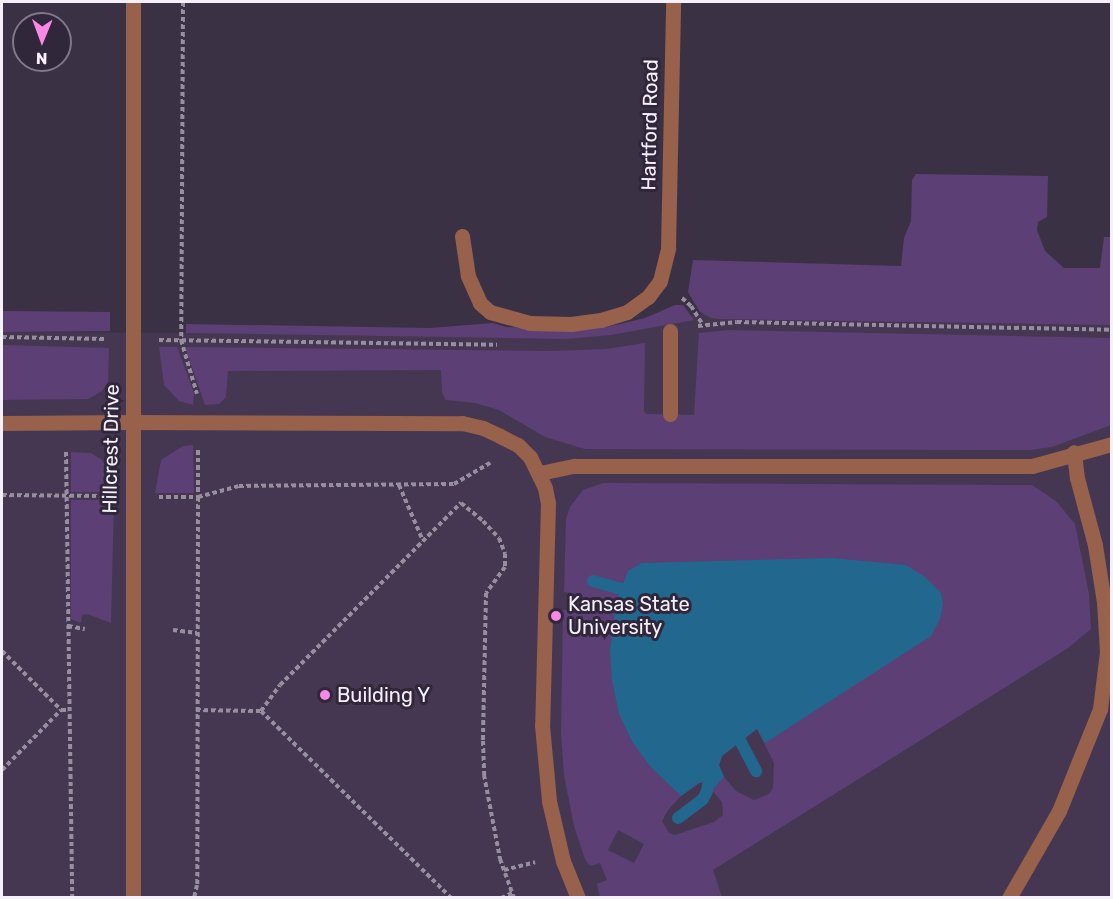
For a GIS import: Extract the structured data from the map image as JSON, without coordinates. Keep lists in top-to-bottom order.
{
  "streets": {
    "street": ["Hartford Road", "Hillcrest Drive"]
  },
  "places": ["Kansas State University", "Building Y"],
  "north": "bottom"
}
